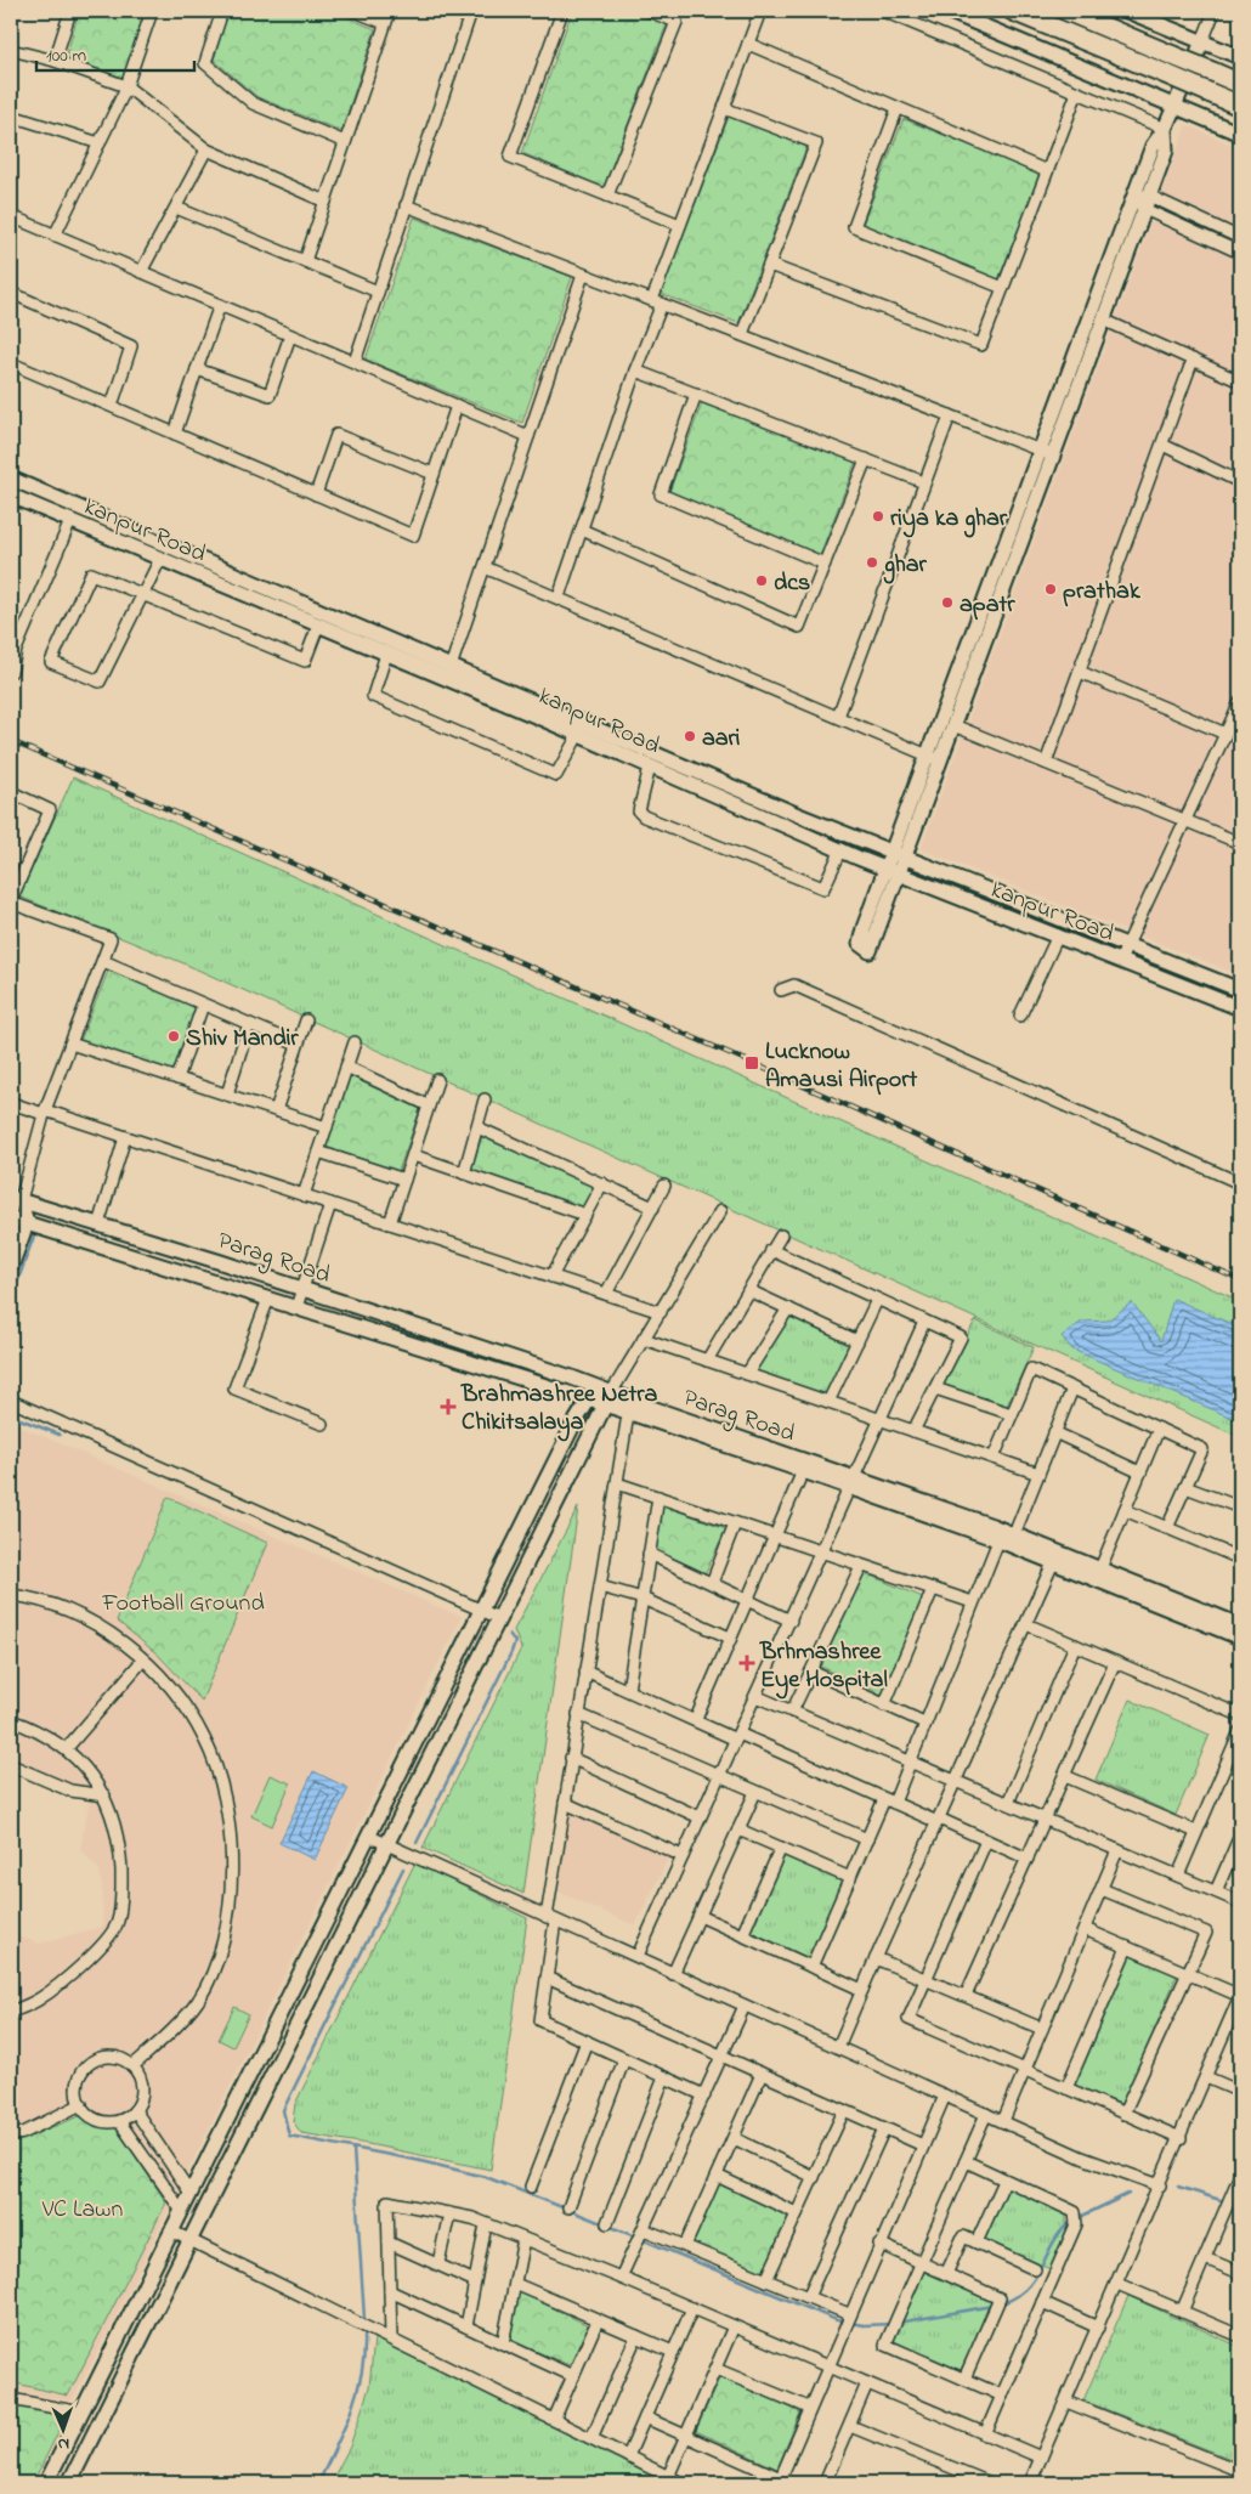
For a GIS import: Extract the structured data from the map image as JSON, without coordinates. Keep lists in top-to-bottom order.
{
  "streets": {
    "street": ["kanpur Road", "Parag Road"]
  },
  "parks": ["Football Ground", "VC Lawn"],
  "places": {
    "other": [
      "riya ka ghar",
      "ghar",
      "dcs",
      "prathak",
      "apatr",
      "aari",
      "Shiv Mandir"
    ],
    "transit": ["Lucknow Amausi Airport"],
    "health": ["Brahmashree Netra Chikitsalaya", "Brhmashree Eye Hospital"]
  },
  "scale_bar": "100 m",
  "north": "bottom"
}
